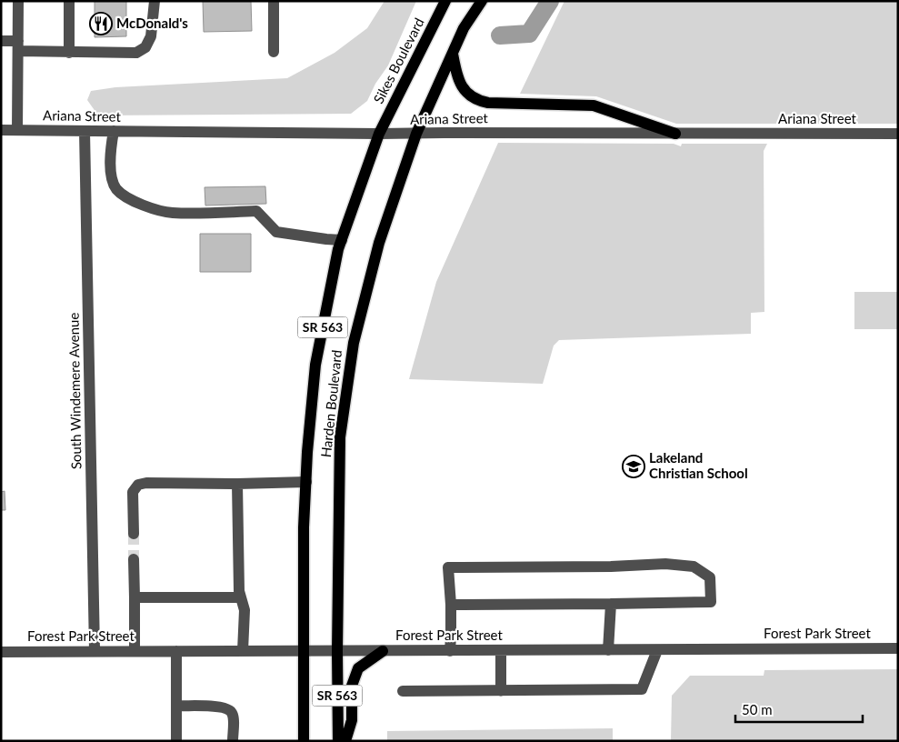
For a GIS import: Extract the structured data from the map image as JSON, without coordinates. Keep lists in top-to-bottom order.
{
  "streets": {
    "main road": ["Sikes Boulevard", "SR 563", "Harden Boulevard"],
    "street": ["Ariana Street", "South Windemere Avenue", "Forest Park Street"]
  },
  "crossings": [
    ["Sikes Boulevard", "Ariana Street"],
    ["Sikes Boulevard", "Harden Boulevard"],
    ["Ariana Street", "SR 563"],
    ["Ariana Street", "South Windemere Avenue"],
    ["Ariana Street", "Harden Boulevard"],
    ["SR 563", "Harden Boulevard"],
    ["South Windemere Avenue", "Forest Park Street"],
    ["Harden Boulevard", "Forest Park Street"]
  ],
  "places": {
    "restaurant": ["McDonald's"],
    "school or university": ["Lakeland Christian School"]
  },
  "scale_bar": "50 m"
}
